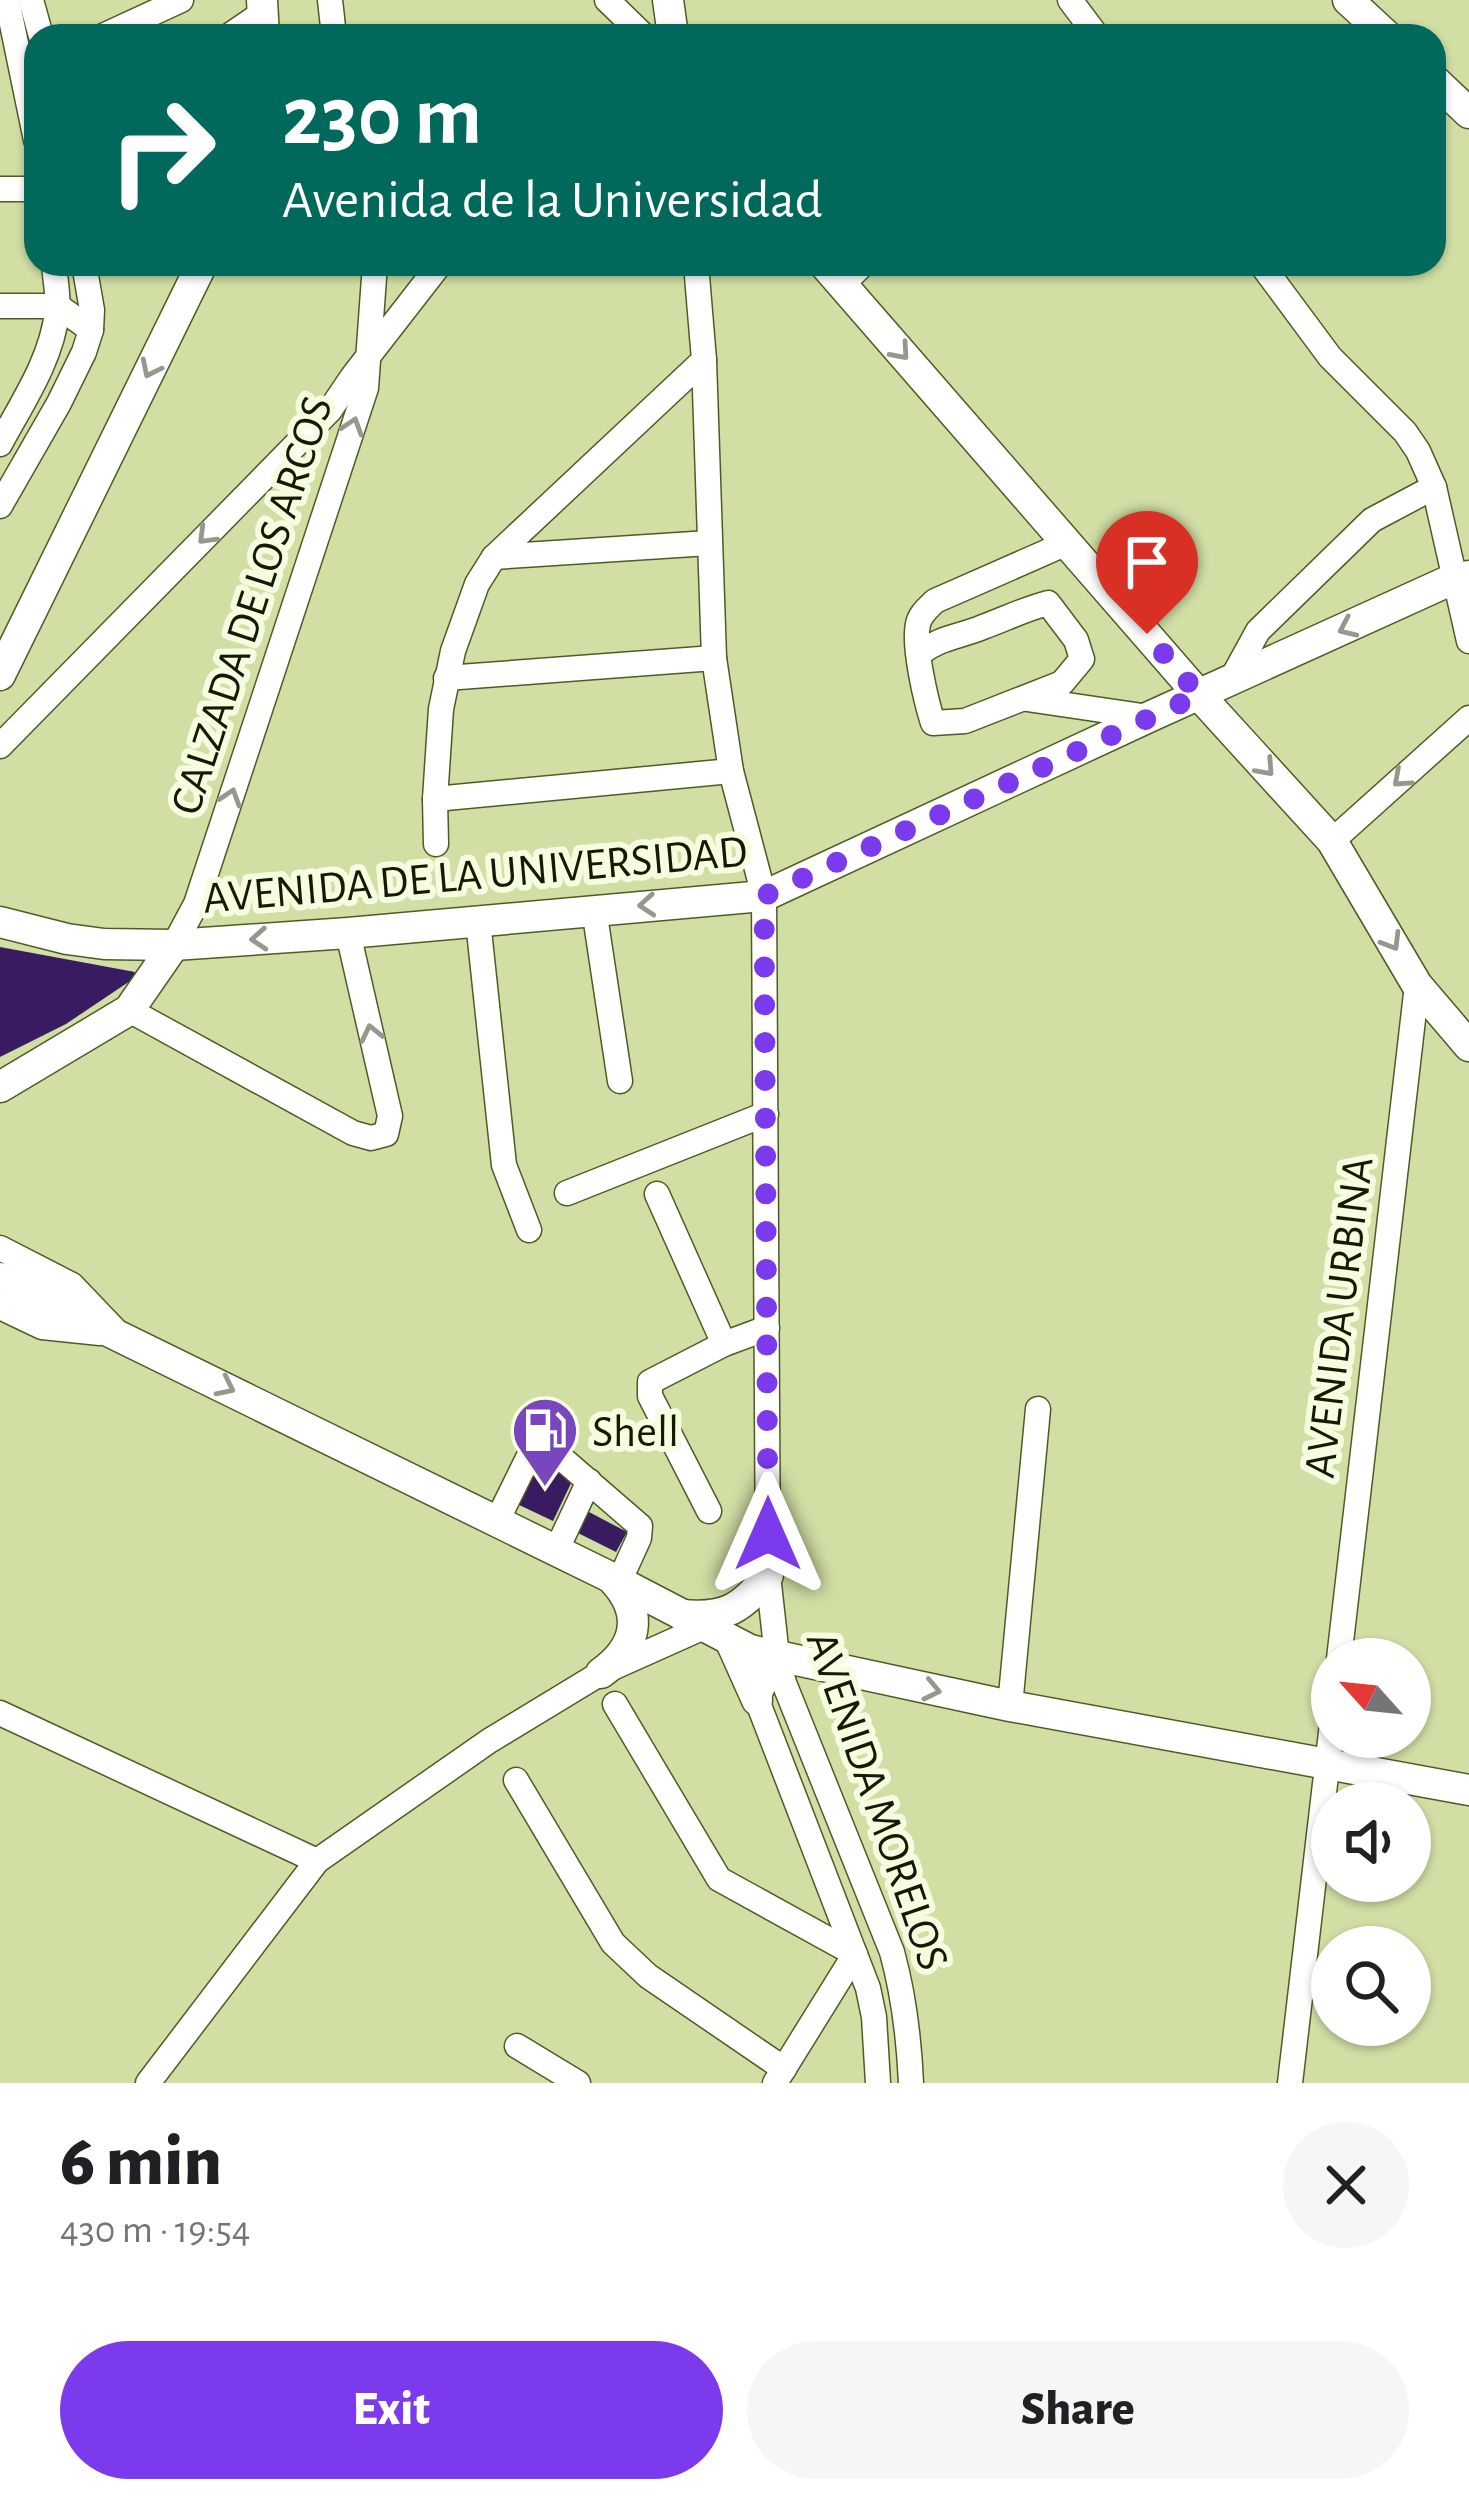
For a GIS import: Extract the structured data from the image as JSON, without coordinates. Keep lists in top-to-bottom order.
{
  "streets": {
    "main road": ["AVENIDA DE LA UNIVERSIDAD"],
    "street": ["CALZADA DE LOS ARCOS", "AVENIDA URBINA", "AVENIDA MORELOS"]
  },
  "crossings": [
    ["CALZADA DE LOS ARCOS", "AVENIDA DE LA UNIVERSIDAD"],
    ["AVENIDA DE LA UNIVERSIDAD", "AVENIDA MORELOS"]
  ],
  "one_way": ["AVENIDA DE LA UNIVERSIDAD"],
  "places": {
    "fuel station": ["Shell"]
  },
  "north": "top left",
  "page": {
    "turn": ["230 m", "Avenida de la Universidad"],
    "heading": ["6 min", "430 m · 19:54"],
    "buttons": ["Exit", "Share"]
  }
}
